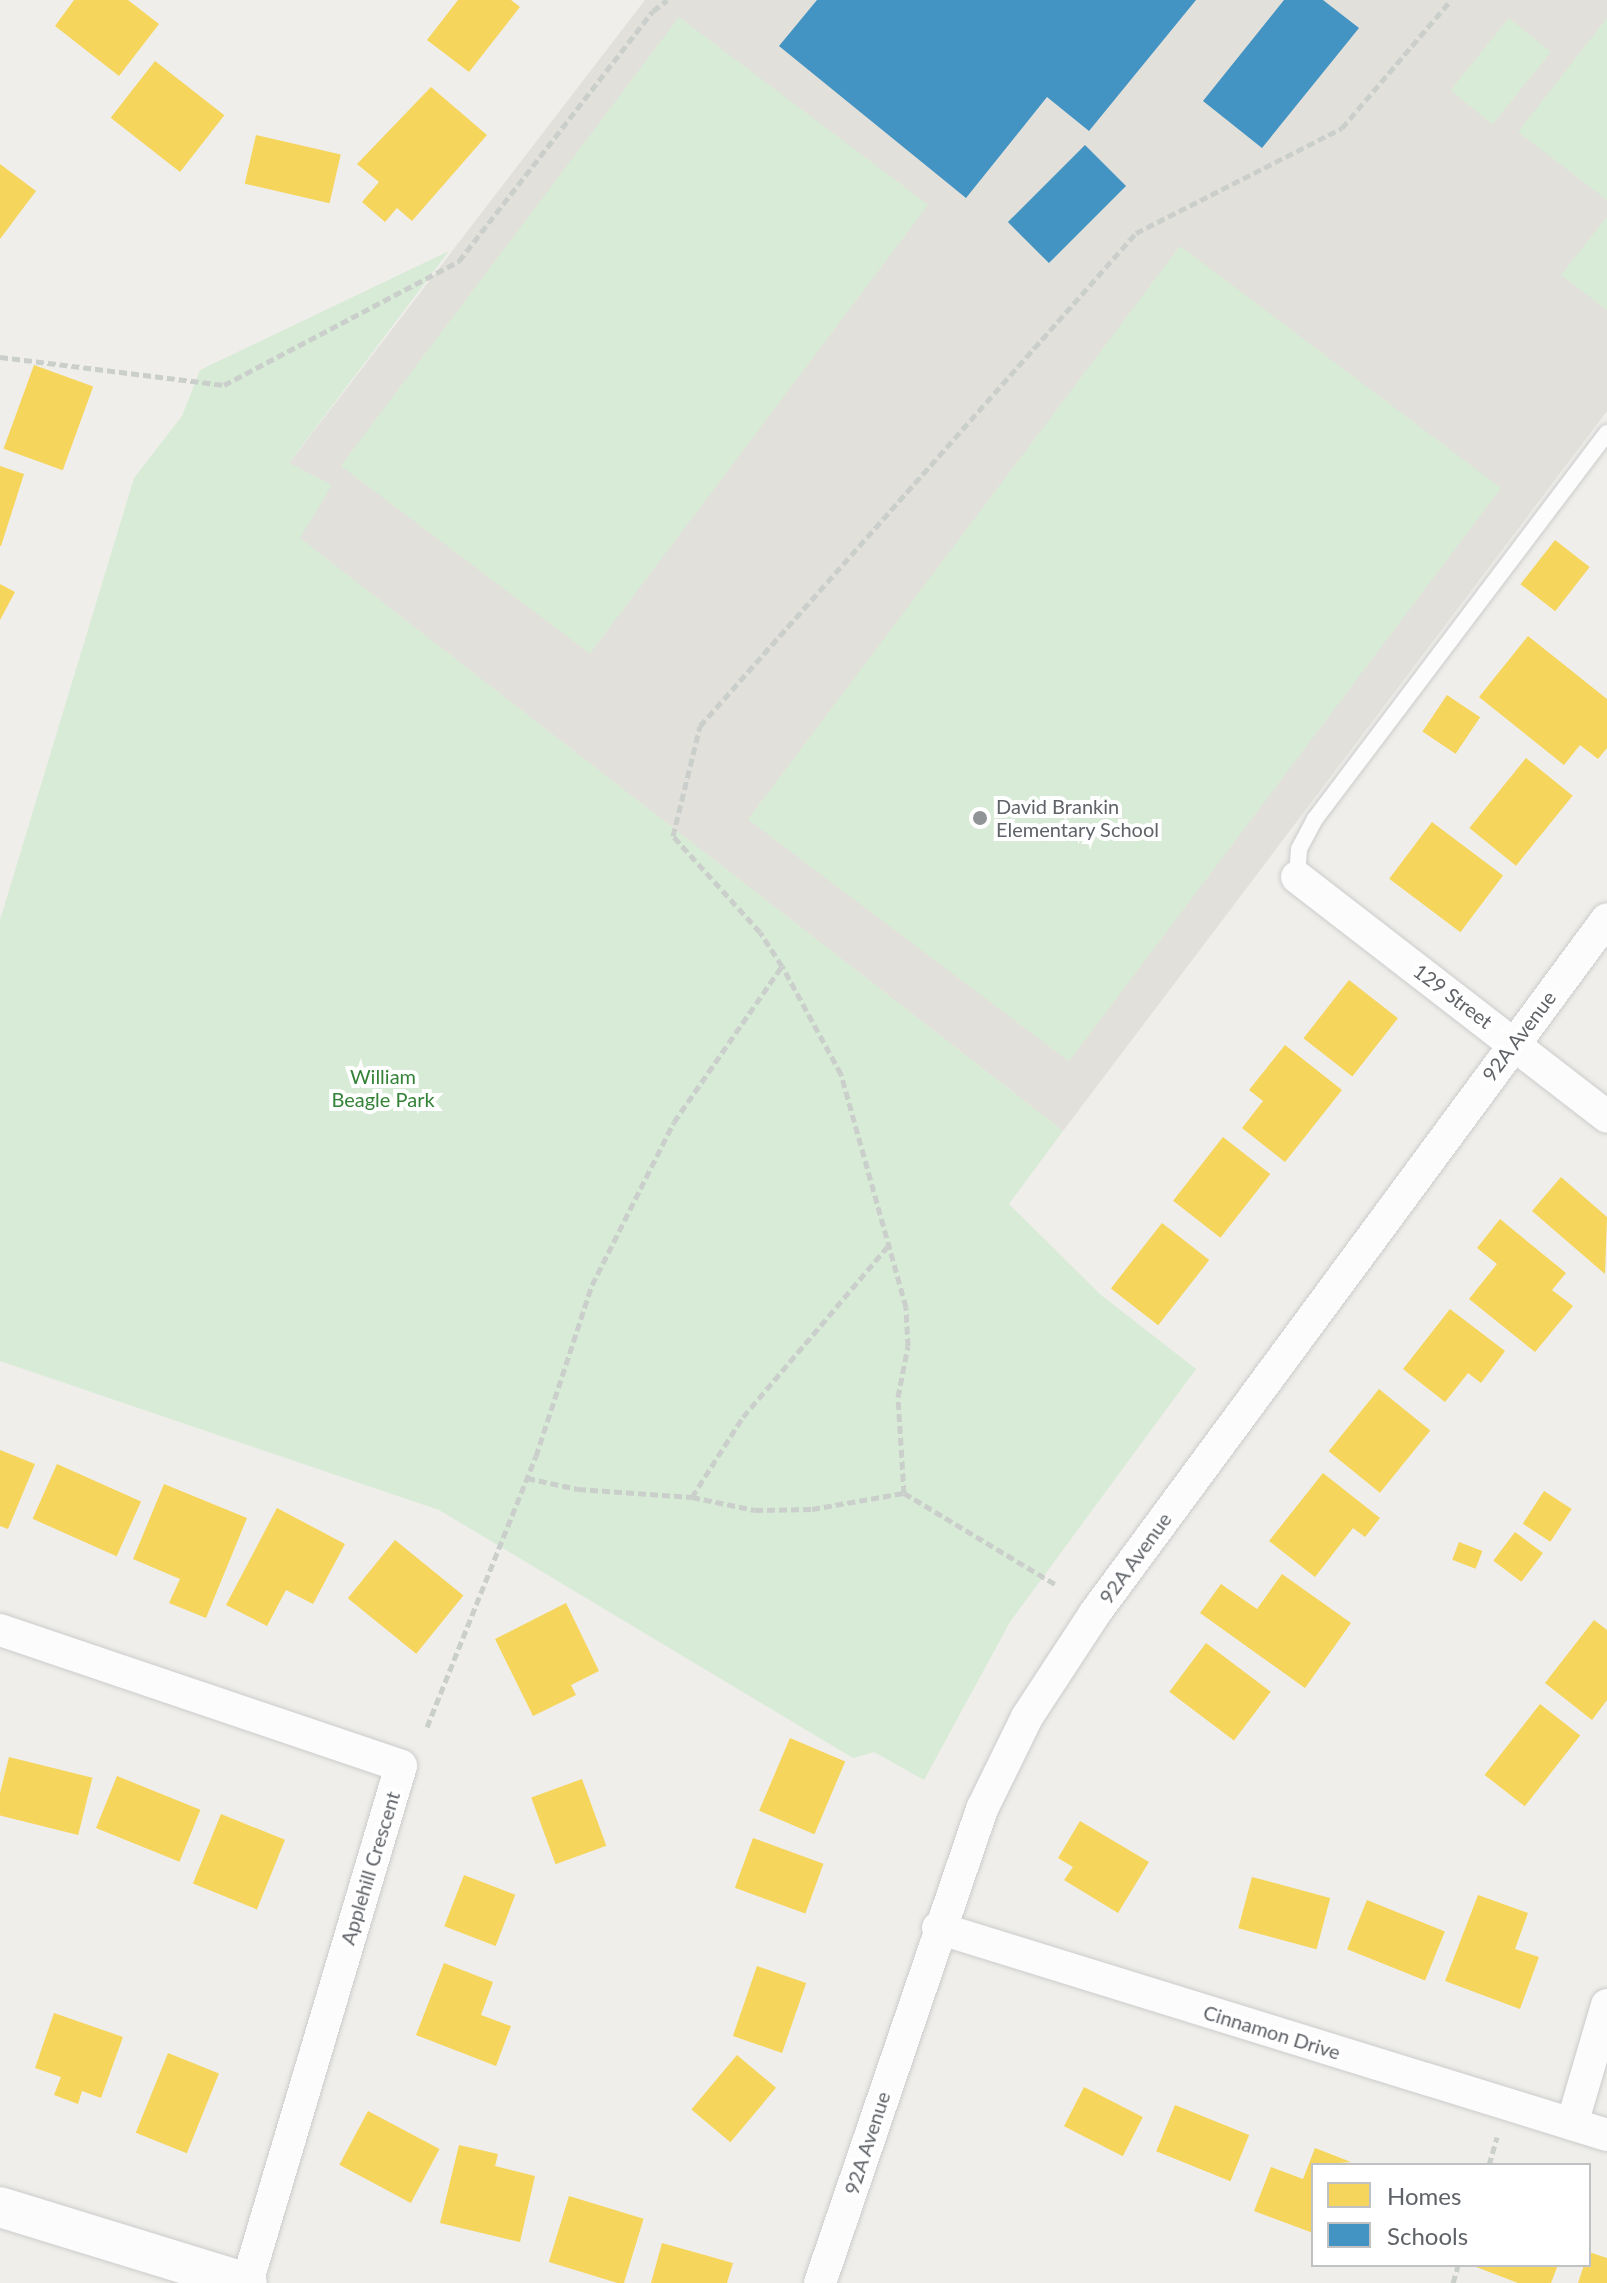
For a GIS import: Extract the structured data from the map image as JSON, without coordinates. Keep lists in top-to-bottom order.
{
  "streets": {
    "street": [
      "129 Street",
      "92A Avenue",
      "Applehill Crescent",
      "Cinnamon Drive"
    ]
  },
  "crossings": [
    ["129 Street", "92A Avenue"],
    ["92A Avenue", "Cinnamon Drive"]
  ],
  "parks": ["William Beagle Park"],
  "places": ["David Brankin Elementary School"],
  "legend": ["Homes", "Schools"]
}
